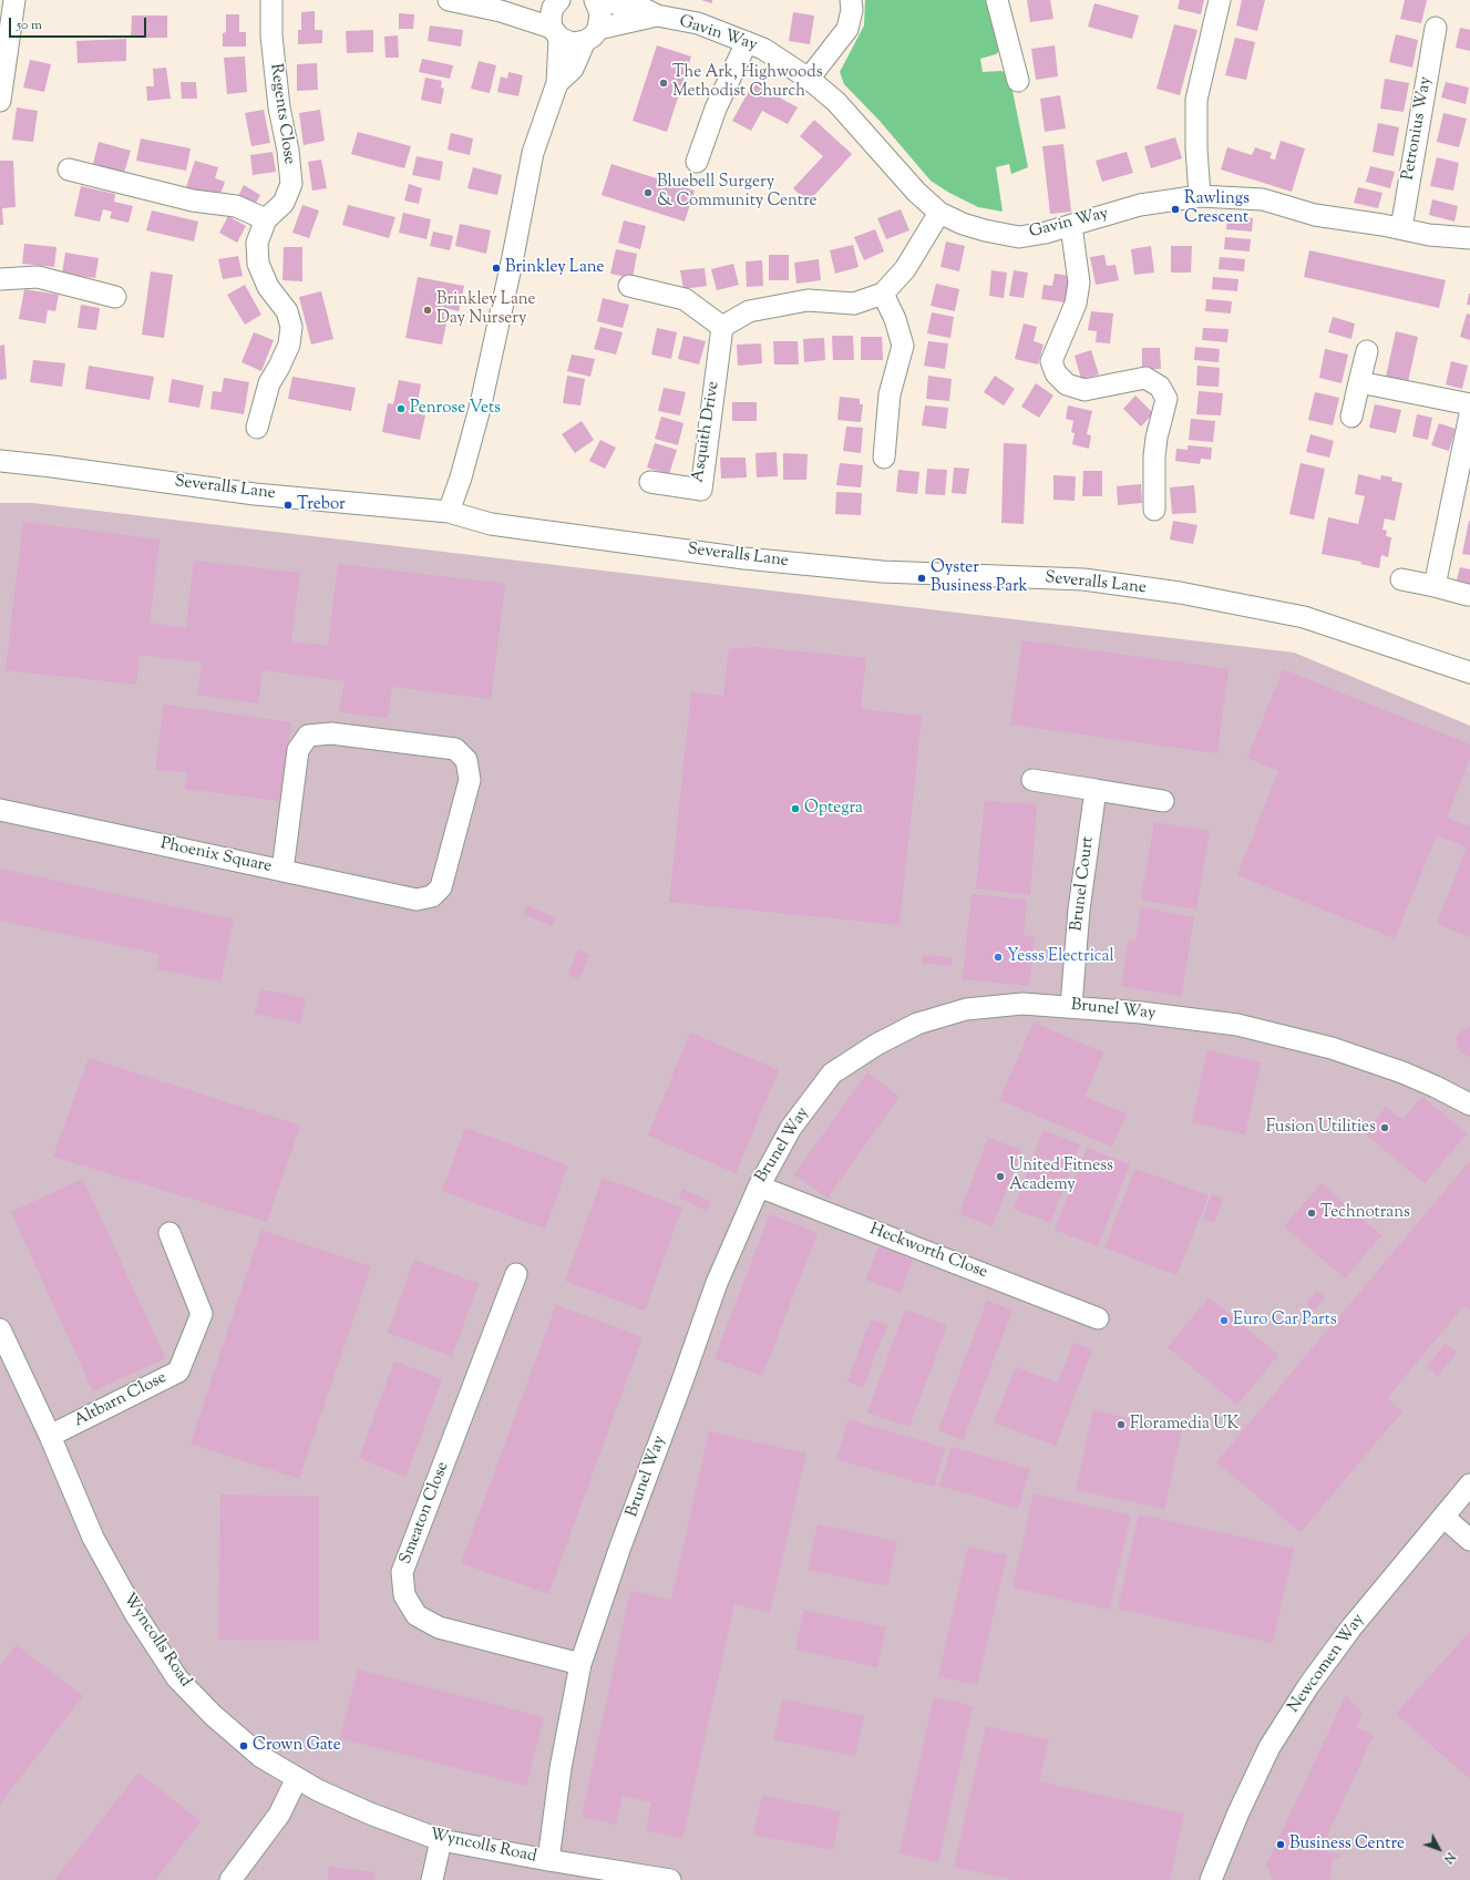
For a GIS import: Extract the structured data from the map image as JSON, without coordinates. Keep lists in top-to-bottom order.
{
  "streets": {
    "street": [
      "Gavin Way",
      "Regents Close",
      "Petronius Way",
      "Asquith Drive",
      "Severalls Lane",
      "Phoenix Square",
      "Brunel Court",
      "Brunel Way",
      "Heckworth Close",
      "Altbarn Close",
      "Smeaton Close",
      "Wyncolls Road",
      "Newcomen Way"
    ]
  },
  "crossings": [
    ["Gavin Way", "Petronius Way"],
    ["Brunel Court", "Brunel Way"],
    ["Brunel Way", "Heckworth Close"],
    ["Brunel Way", "Smeaton Close"],
    ["Brunel Way", "Wyncolls Road"],
    ["Altbarn Close", "Wyncolls Road"]
  ],
  "places": [
    "The Ark, Highwoods Methodist Church",
    "Bluebell Surgery & Community Centre",
    "Rawlings Crescent",
    "Brinkley Lane",
    "Brinkley Lane Day Nursery",
    "Penrose Vets",
    "Trebor",
    "Oyster Business Park",
    "Optegra",
    "Yesss Electrical",
    "Fusion Utilities",
    "United Fitness Academy",
    "Technotrans",
    "Euro Car Parts",
    "Floramedia UK",
    "Crown Gate",
    "Business Centre"
  ],
  "scale_bar": "50 m",
  "north": "bottom right"
}
